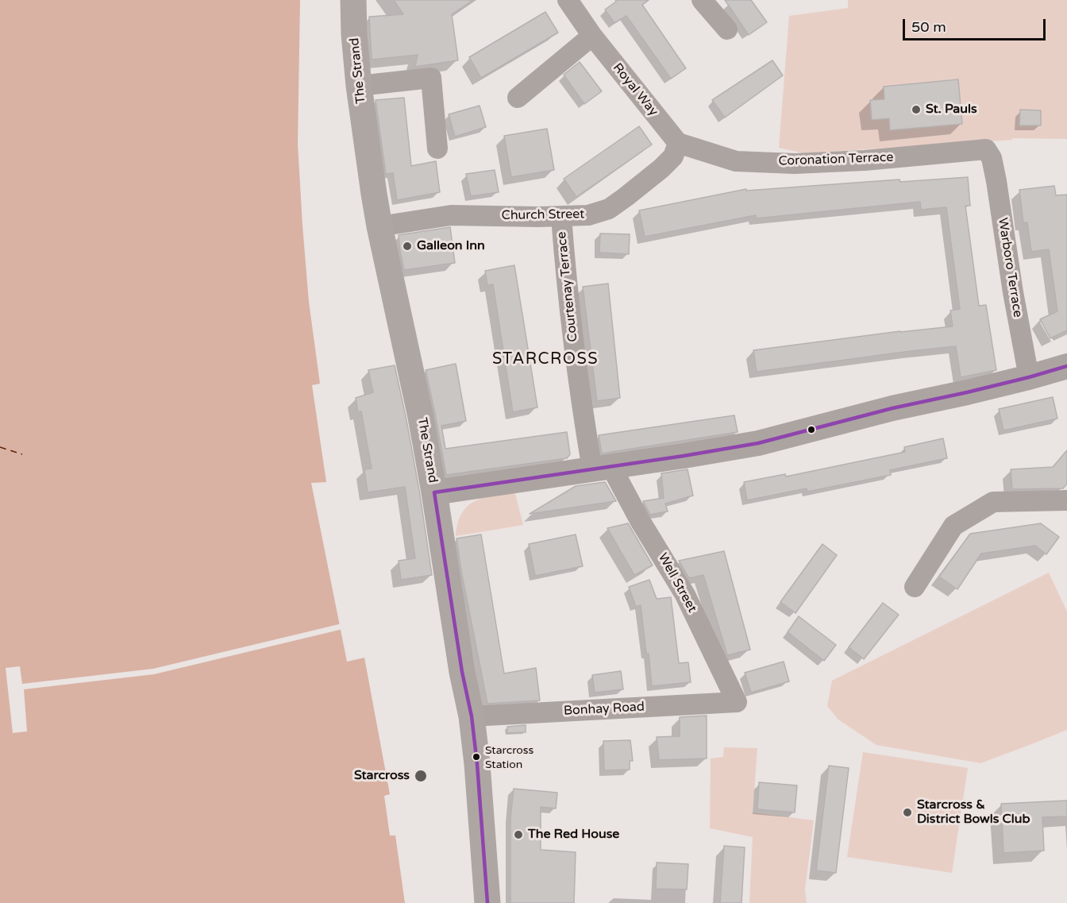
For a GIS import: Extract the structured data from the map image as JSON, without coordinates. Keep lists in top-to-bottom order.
{
  "streets": {
    "main road": ["The Strand"],
    "street": [
      "Royal Way",
      "Coronation Terrace",
      "Church Street",
      "Warboro Terrace",
      "Courtenay Terrace",
      "Well Street",
      "Bonhay Road"
    ]
  },
  "crossings": [
    ["The Strand", "Church Street"],
    ["The Strand", "Bonhay Road"],
    ["Royal Way", "Coronation Terrace"],
    ["Royal Way", "Church Street"],
    ["Coronation Terrace", "Church Street"],
    ["Coronation Terrace", "Warboro Terrace"],
    ["Church Street", "Courtenay Terrace"],
    ["Courtenay Terrace", "Well Street"],
    ["Well Street", "Bonhay Road"]
  ],
  "districts": ["STARCROSS"],
  "places": [
    "St. Pauls",
    "Galleon Inn",
    "Starcross Station",
    "Starcross",
    "Starcross & District Bowls Club",
    "The Red House"
  ],
  "scale_bar": "50 m"
}
